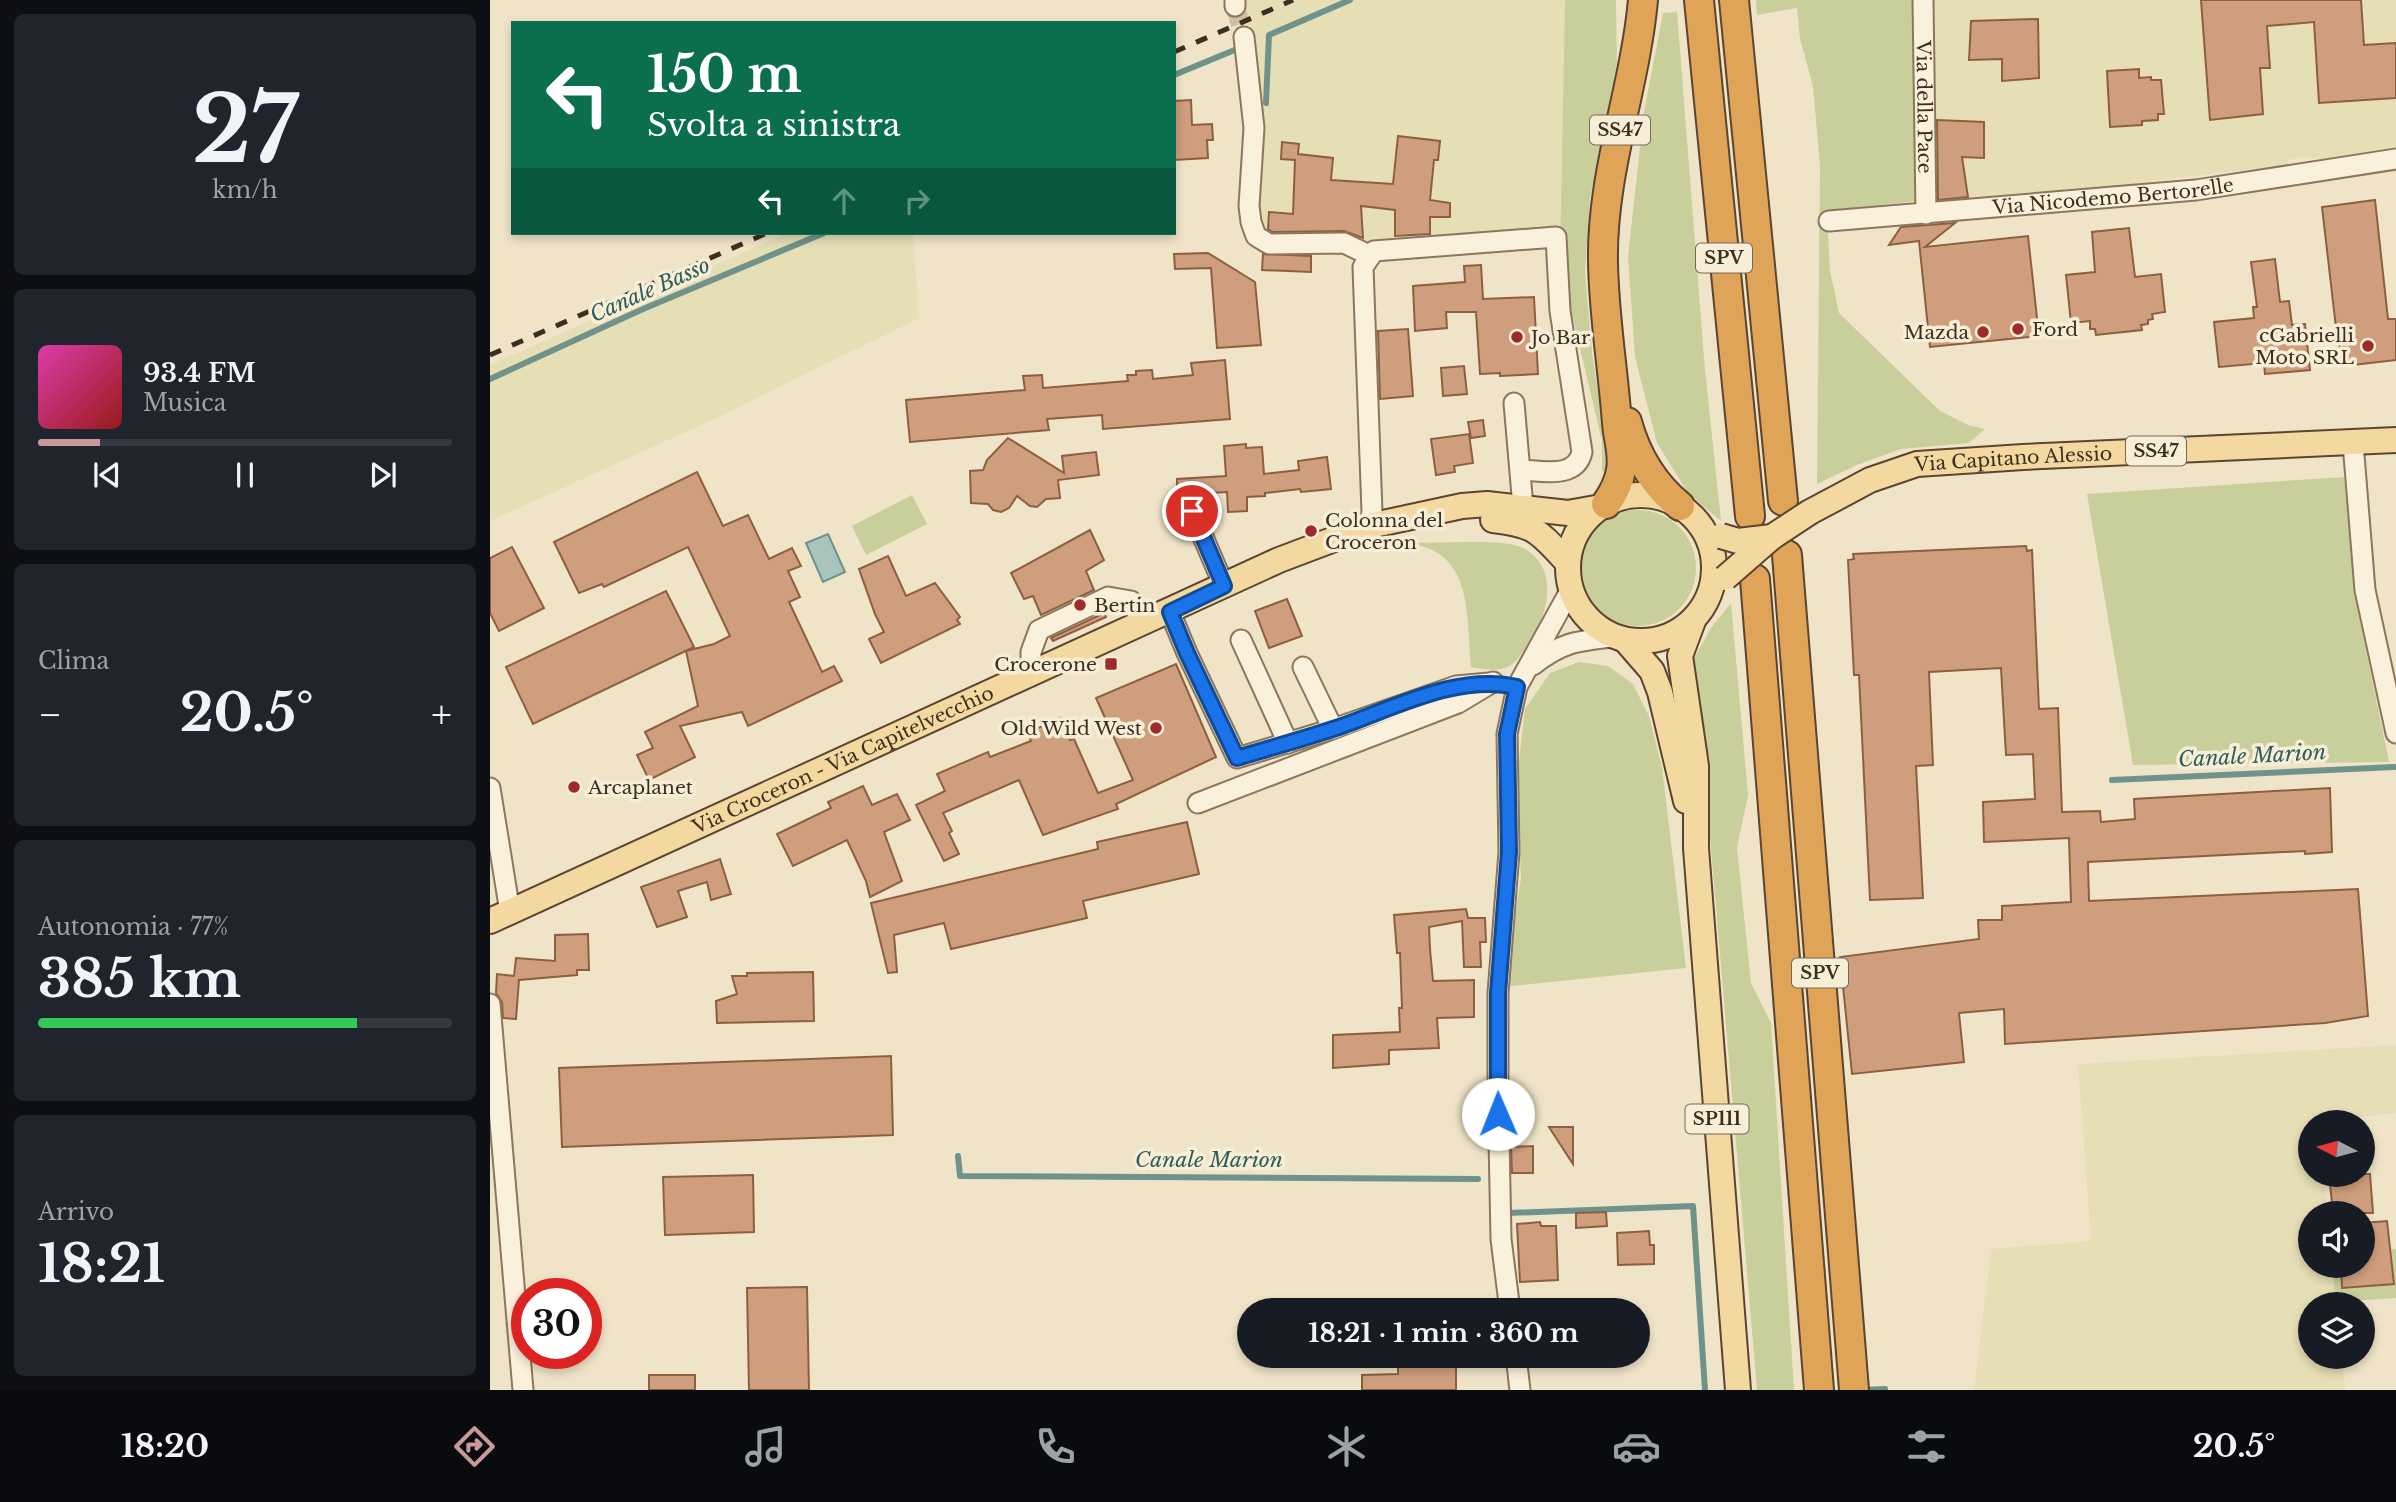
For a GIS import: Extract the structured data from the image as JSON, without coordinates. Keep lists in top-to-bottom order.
{
  "streets": {
    "highway": ["SS47", "SPV"],
    "main road": ["Via Capitano Alessio", "Via Croceron - Via Capitelvecchio", "SP111"],
    "street": ["Via della Pace", "Via Nicodemo Bertorelle"]
  },
  "crossings": [
    ["Via della Pace", "Via Nicodemo Bertorelle"],
    ["SS47", "Via Capitano Alessio"],
    ["SS47", "SP111"],
    ["SPV", "Via Capitano Alessio"],
    ["Via Capitano Alessio", "SP111"]
  ],
  "water": ["Canale Basso", "Canale Marion"],
  "places": {
    "other": [
      "Ford",
      "Mazda",
      "Jo Bar",
      "cGabrielli Moto SRL",
      "Colonna del Croceron",
      "Bertin",
      "Old Wild West",
      "Arcaplanet"
    ],
    "transit": ["Crocerone"]
  },
  "north": "left",
  "page": {
    "tile": [
      ["27", "km/h"],
      "Clima",
      ["Autonomia · 77%", "385 km"],
      ["Arrivo", "18:21"]
    ],
    "turn": ["150 m", "Svolta a sinistra"],
    "song": ["93.4 FM", "Musica"],
    "heat": ["−", "20.5°", "+"],
    "limit": "30",
    "trip": "18:21 · 1 min · 360 m",
    "tabs": ["18:20", "20.5°"]
  }
}
